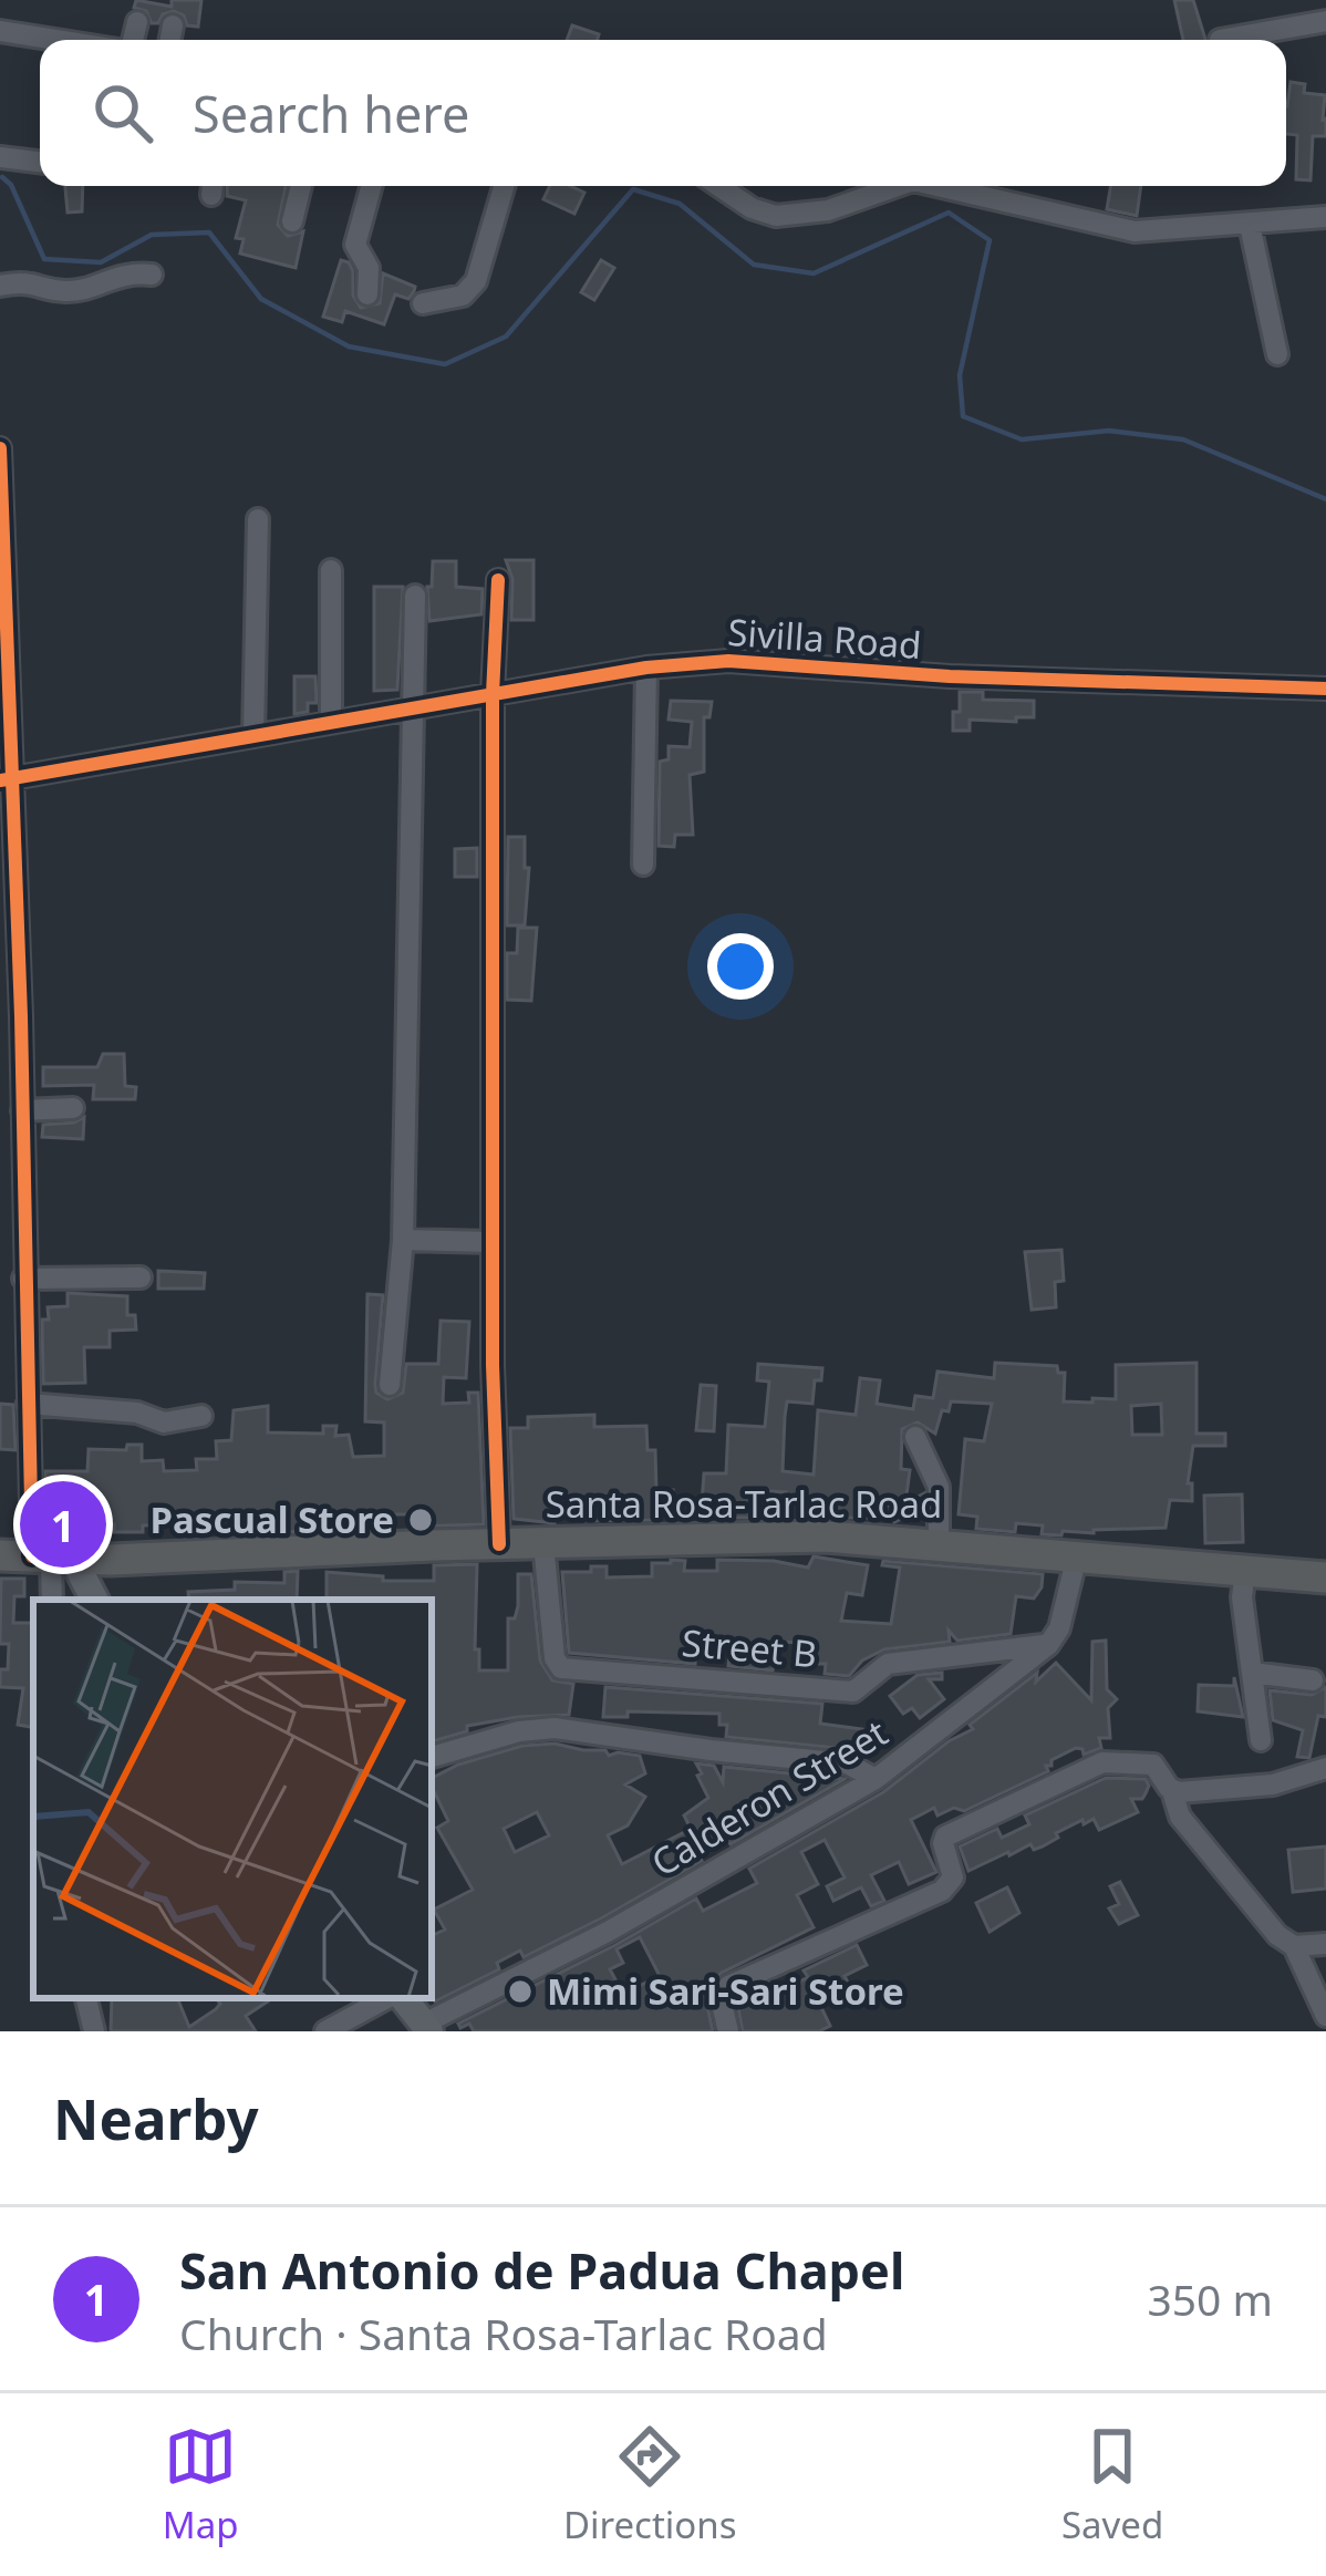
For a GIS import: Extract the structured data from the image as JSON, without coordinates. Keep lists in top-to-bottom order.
{
  "streets": {
    "highway": ["Santa Rosa-Tarlac Road"],
    "street": ["Sivilla Road", "Street B", "Calderon Street"]
  },
  "crossings": [
    ["Santa Rosa-Tarlac Road", "Street B"],
    ["Street B", "Calderon Street"]
  ],
  "places": ["Pascual Store", "Mimi Sari-Sari Store"],
  "page": {
    "search": "Search here",
    "pins": "1",
    "heading": "Nearby",
    "list": [
      {
        "mark": "1",
        "name": "San Antonio de Padua Chapel",
        "note": "Church · Santa Rosa-Tarlac Road",
        "value": "350 m"
      }
    ],
    "nav": ["Map", "Directions", "Saved"]
  }
}
